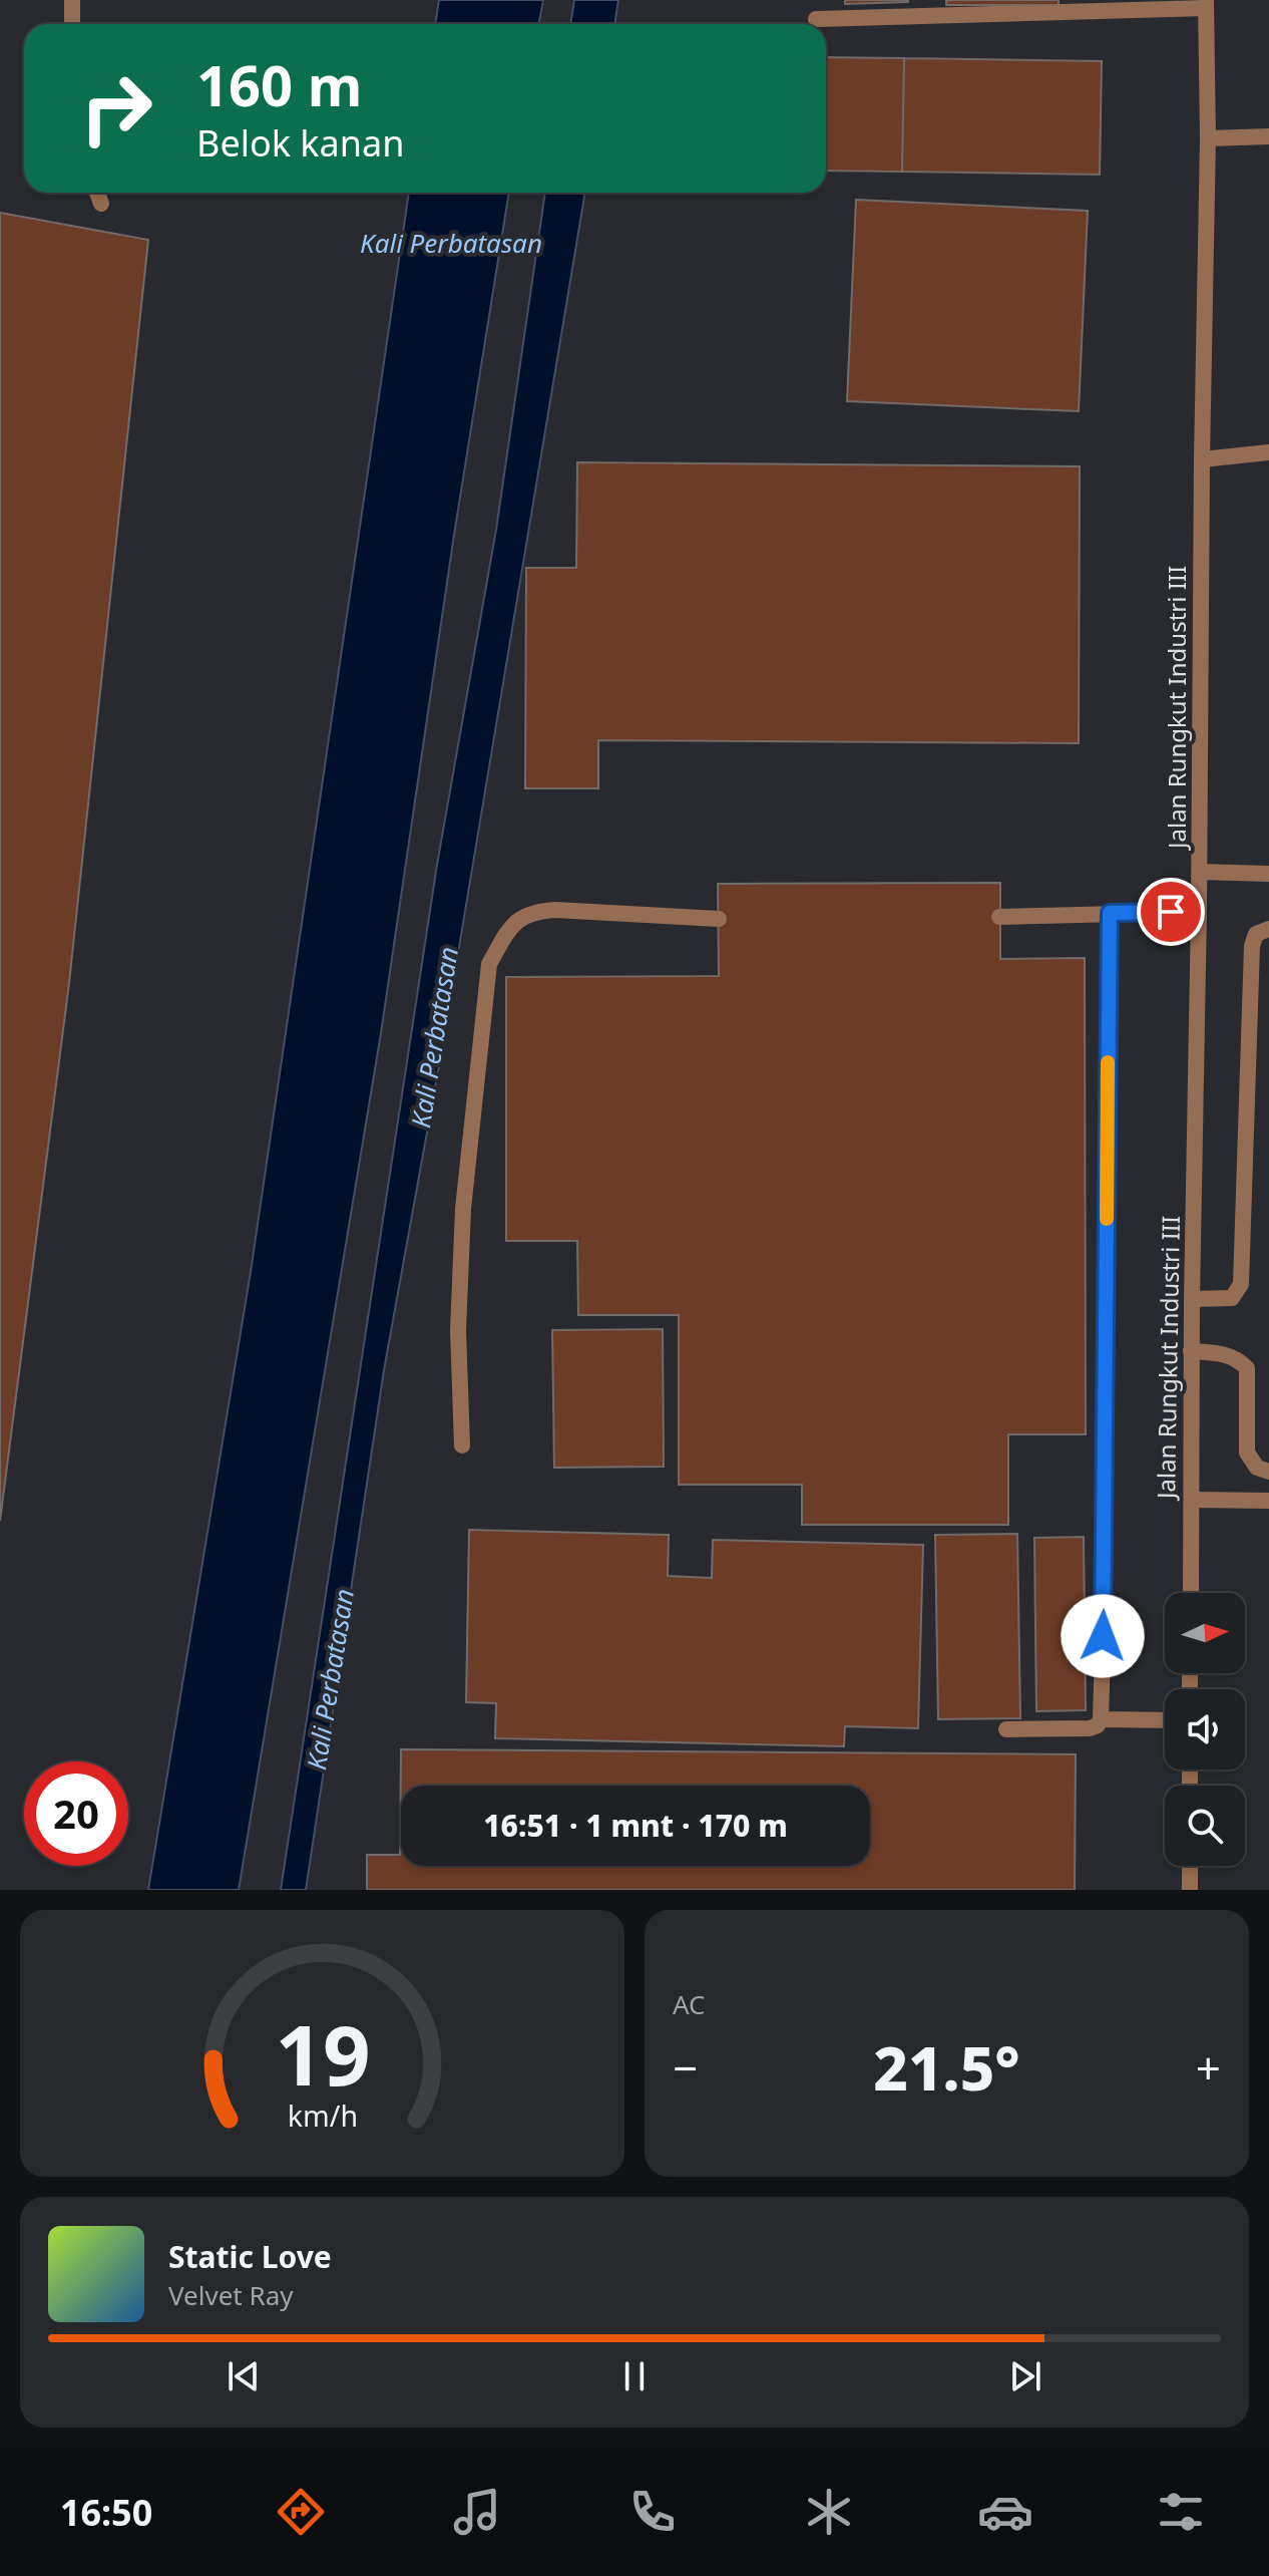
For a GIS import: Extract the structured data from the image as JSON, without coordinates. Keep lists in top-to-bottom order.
{
  "streets": {
    "street": ["Jalan Rungkut Industri III"]
  },
  "water": ["Kali Perbatasan"],
  "north": "right",
  "page": {
    "turn": ["160 m", "Belok kanan"],
    "limit": "20",
    "trip": "16:51 · 1 mnt · 170 m",
    "tile": "AC",
    "heat": ["−", "21.5°", "+"],
    "song": ["Static Love", "Velvet Ray"],
    "tabs": "16:50",
    "gauge": ["19", "km/h"]
  }
}
